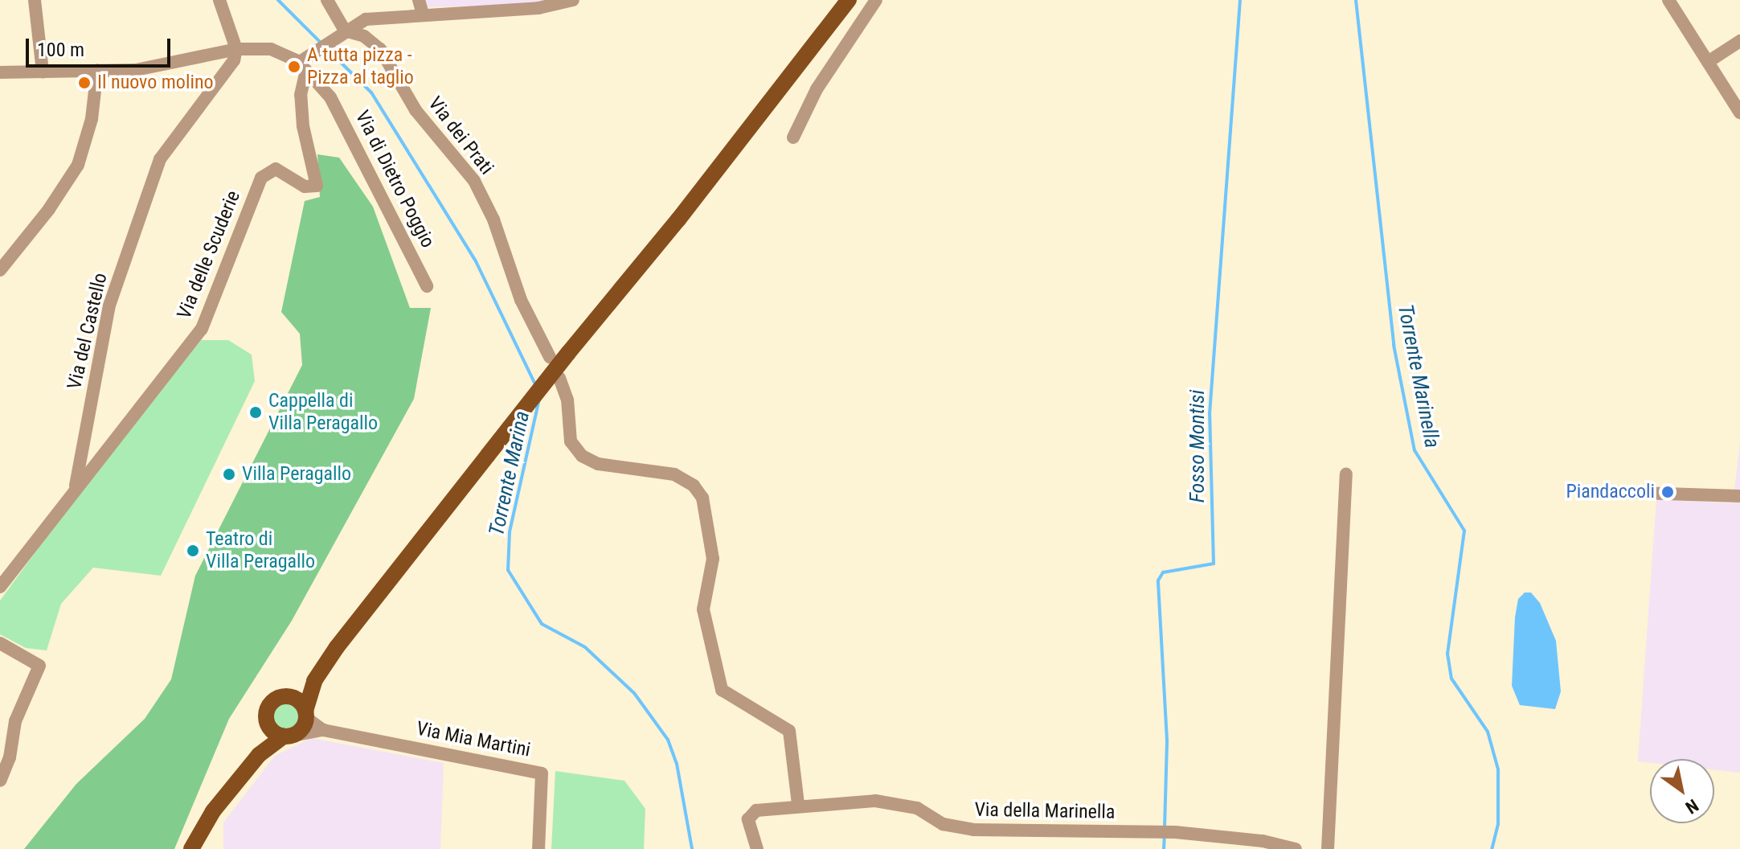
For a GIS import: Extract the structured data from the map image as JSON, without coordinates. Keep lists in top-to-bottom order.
{
  "streets": {
    "street": [
      "Via dei Prati",
      "Via di Dietro Poggio",
      "Via delle Scuderie",
      "Via del Castello",
      "Via Mia Martini",
      "Via della Marinella"
    ]
  },
  "crossings": [
    ["Via di Dietro Poggio", "Via delle Scuderie"],
    ["Via delle Scuderie", "Via del Castello"]
  ],
  "water": ["Torrente Marinella", "Fosso Montisi", "Torrente Marina"],
  "places": [
    "A tutta pizza - Pizza al taglio",
    "Il nuovo molino",
    "Cappella di Villa Peragallo",
    "Villa Peragallo",
    "Piandaccoli",
    "Teatro di Villa Peragallo"
  ],
  "scale_bar": "100 m",
  "north": "bottom right"
}
